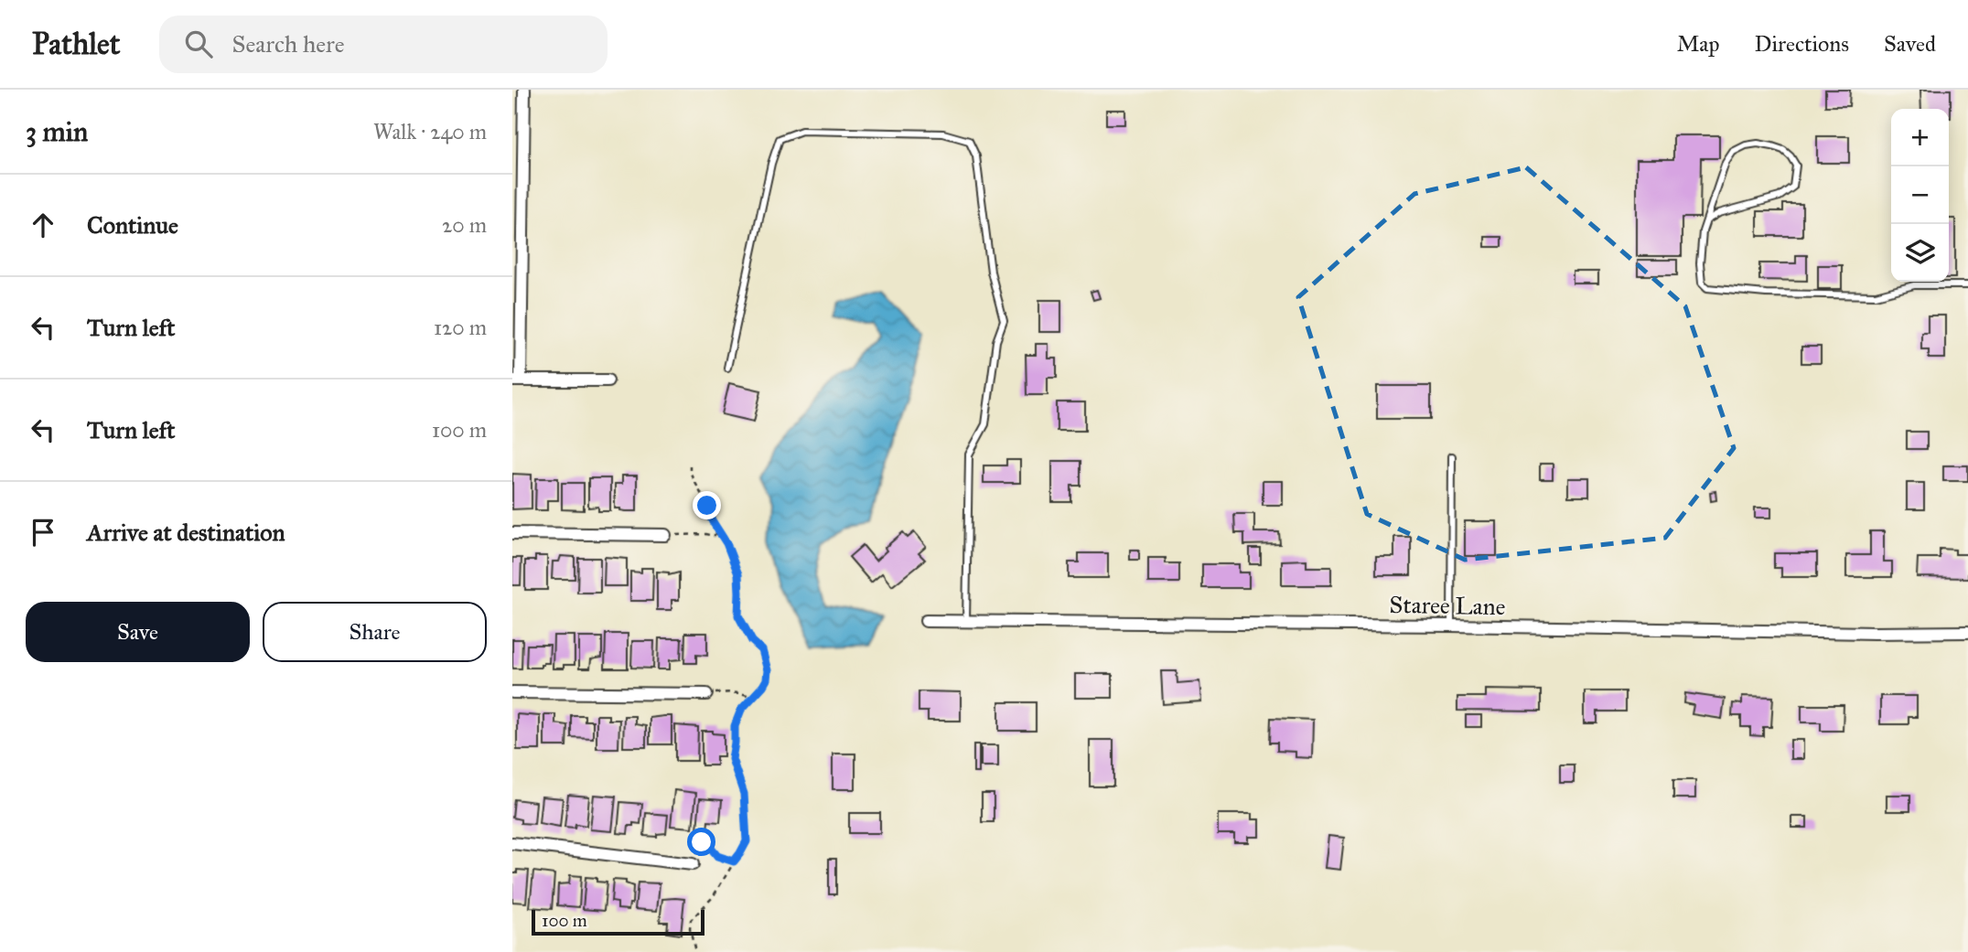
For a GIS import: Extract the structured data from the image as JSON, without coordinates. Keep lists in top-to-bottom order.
{
  "streets": {
    "street": ["Staree Lane"]
  },
  "scale_bar": "100 m",
  "page": {
    "header": "Pathlet",
    "search": "Search here",
    "nav": ["Map", "Directions", "Saved"],
    "heading": ["3 min", "Walk · 240 m"],
    "map_buttons": ["+", "−"],
    "list": [
      ["Continue", "20 m"],
      ["Turn left", "120 m"],
      ["Turn left", "100 m"],
      "Arrive at destination"
    ],
    "buttons": ["Save", "Share"],
    "scale": "100 m"
  }
}
